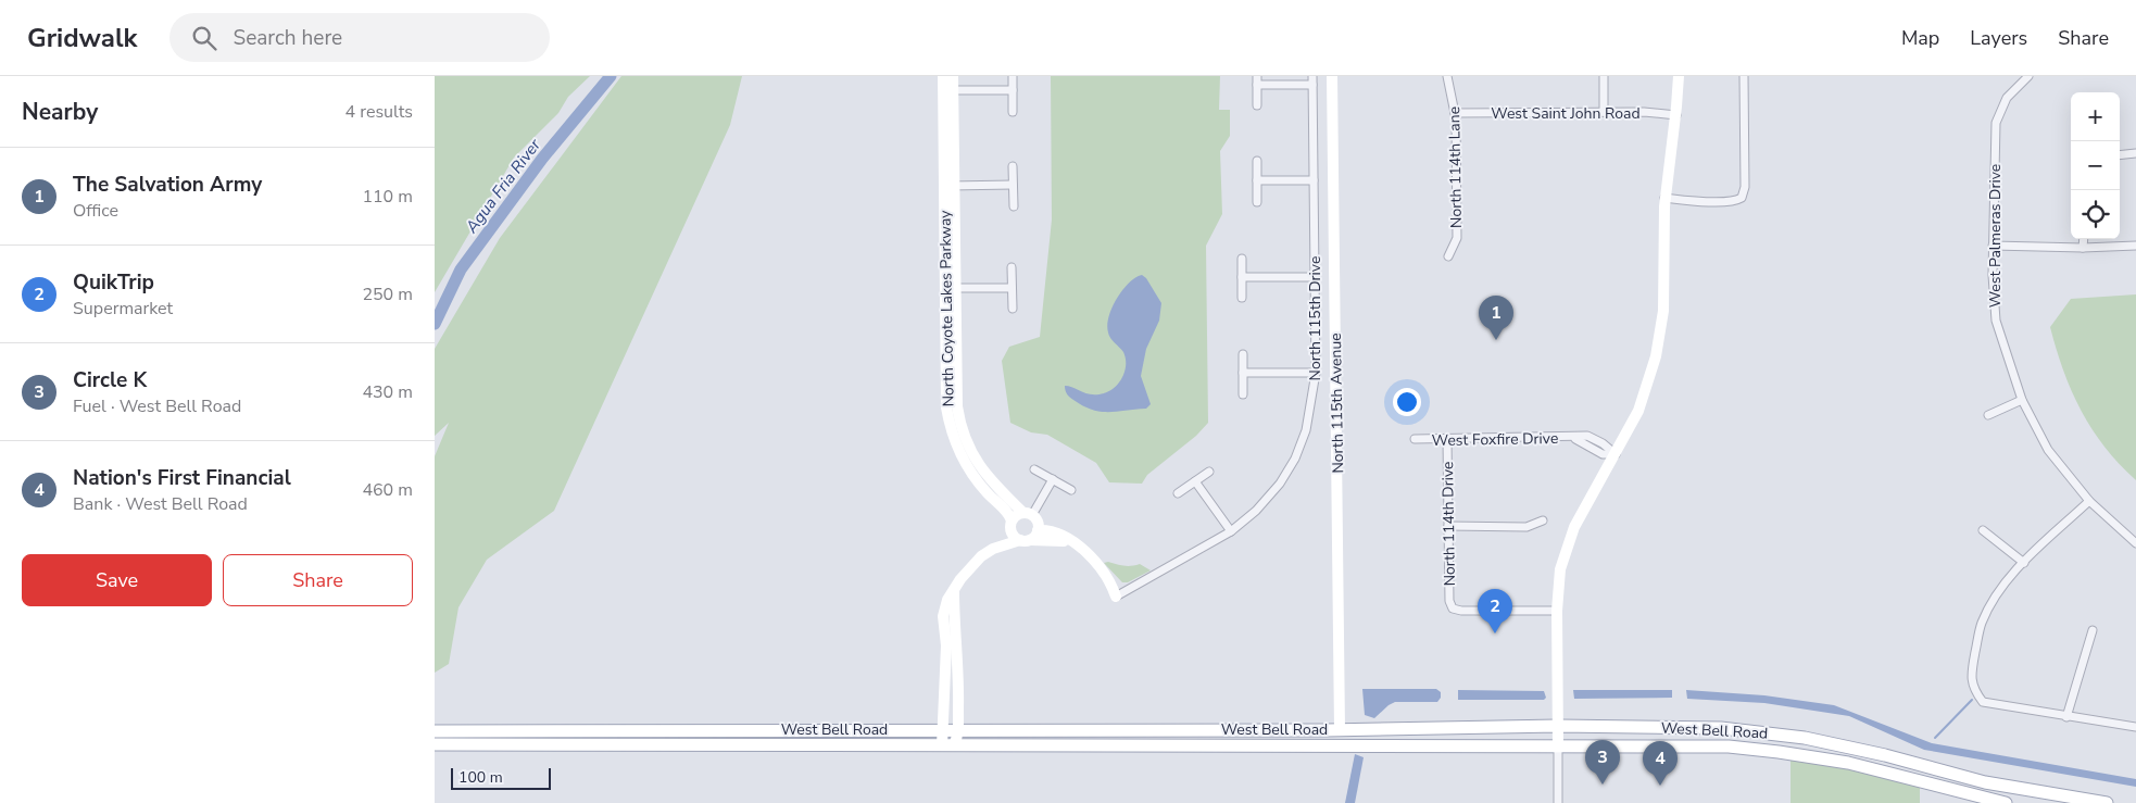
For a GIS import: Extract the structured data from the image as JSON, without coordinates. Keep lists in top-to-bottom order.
{
  "streets": {
    "main road": ["West Bell Road"],
    "street": [
      "West Saint John Road",
      "North 114th Lane",
      "West Palmeras Drive",
      "North Coyote Lakes Parkway",
      "North 115th Drive",
      "North 115th Avenue",
      "West Foxfire Drive",
      "North 114th Drive"
    ]
  },
  "crossings": [
    ["West Saint John Road", "North 114th Lane"],
    ["North 115th Avenue", "West Bell Road"],
    ["West Foxfire Drive", "North 114th Drive"]
  ],
  "water": ["Agua Fria River"],
  "scale_bar": "100 m",
  "page": {
    "header": "Gridwalk",
    "search": "Search here",
    "nav": ["Map", "Layers", "Share"],
    "heading": ["Nearby", "4 results"],
    "map_buttons": ["+", "−"],
    "list": [
      {
        "mark": "1",
        "name": "The Salvation Army",
        "note": "Office",
        "value": "110 m"
      },
      {
        "mark": "2",
        "name": "QuikTrip",
        "note": "Supermarket",
        "value": "250 m"
      },
      {
        "mark": "3",
        "name": "Circle K",
        "note": "Fuel · West Bell Road",
        "value": "430 m"
      },
      {
        "mark": "4",
        "name": "Nation's First Financial",
        "note": "Bank · West Bell Road",
        "value": "460 m"
      }
    ],
    "pins": [
      "1",
      "2",
      "3",
      "4"
    ],
    "buttons": ["Save", "Share"],
    "scale": "100 m"
  }
}
